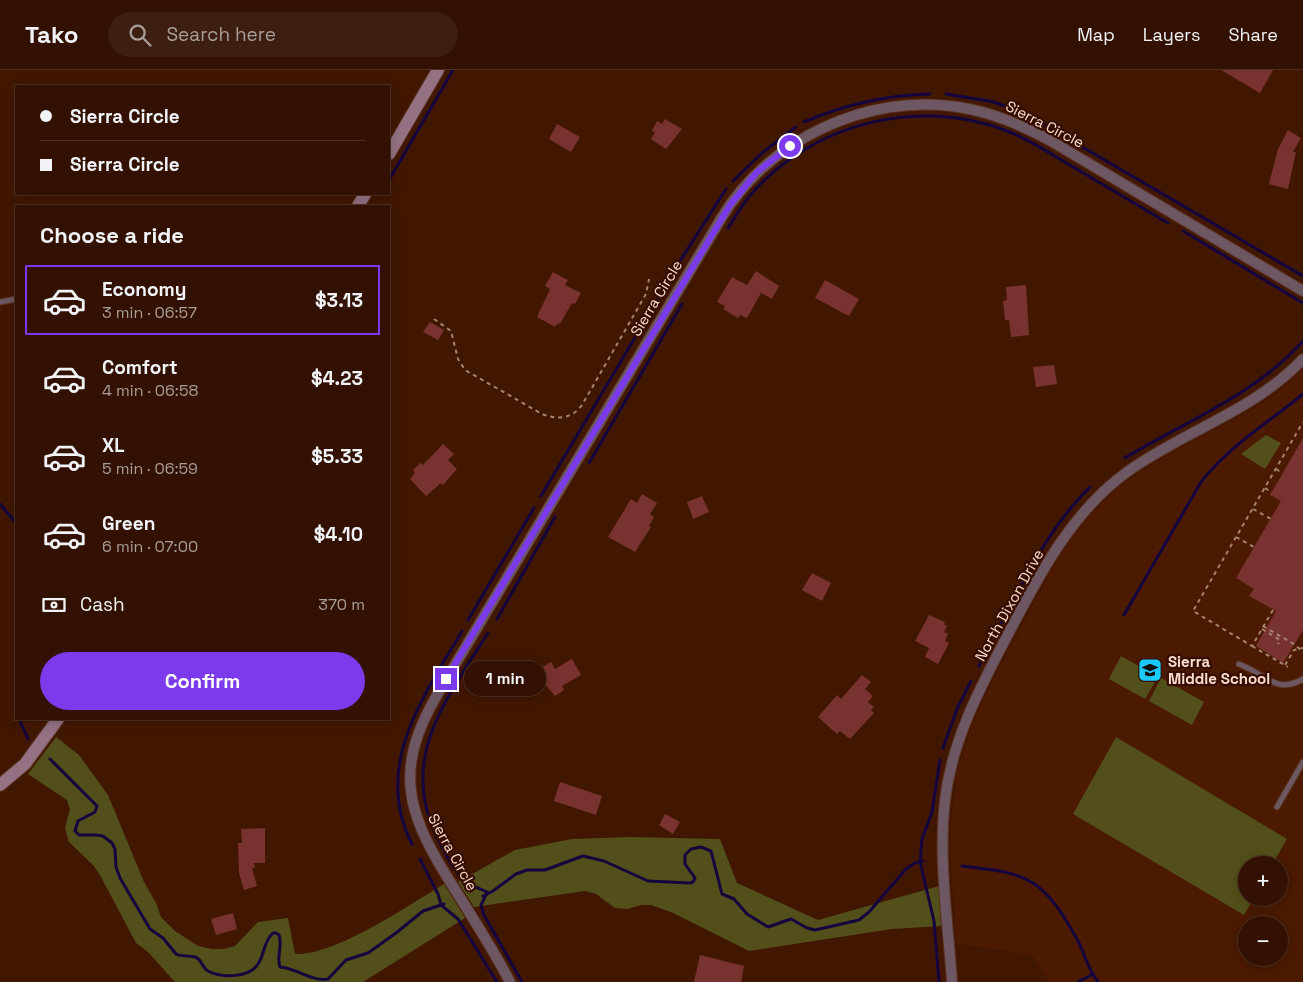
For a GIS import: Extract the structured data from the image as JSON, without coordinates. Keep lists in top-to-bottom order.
{
  "streets": {
    "street": ["Sierra Circle", "North Dixon Drive"]
  },
  "places": {
    "school or university": ["Sierra Middle School"]
  },
  "page": {
    "header": "Tako",
    "search": "Search here",
    "nav": ["Map", "Layers", "Share"],
    "banner": ["Sierra Circle", "Sierra Circle"],
    "heading": "Choose a ride",
    "list": [
      {
        "name": "Economy",
        "note": "3 min · 06:57",
        "value": "$3.13"
      },
      {
        "name": "Comfort",
        "note": "4 min · 06:58",
        "value": "$4.23"
      },
      {
        "name": "XL",
        "note": "5 min · 06:59",
        "value": "$5.33"
      },
      {
        "name": "Green",
        "note": "6 min · 07:00",
        "value": "$4.10"
      }
    ],
    "pay": ["Cash", "370 m"],
    "buttons": "Confirm",
    "bubble": "1 min",
    "map_buttons": ["+", "−"]
  }
}
